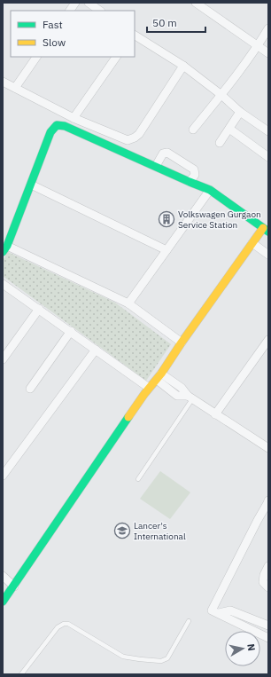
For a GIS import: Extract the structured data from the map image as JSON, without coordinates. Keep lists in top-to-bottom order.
{
  "places": {
    "building": ["Volkswagen Gurgaon Service Station"],
    "school or university": ["Lancer's International"]
  },
  "legend": ["Fast", "Slow"],
  "scale_bar": "50 m",
  "north": "right"
}
